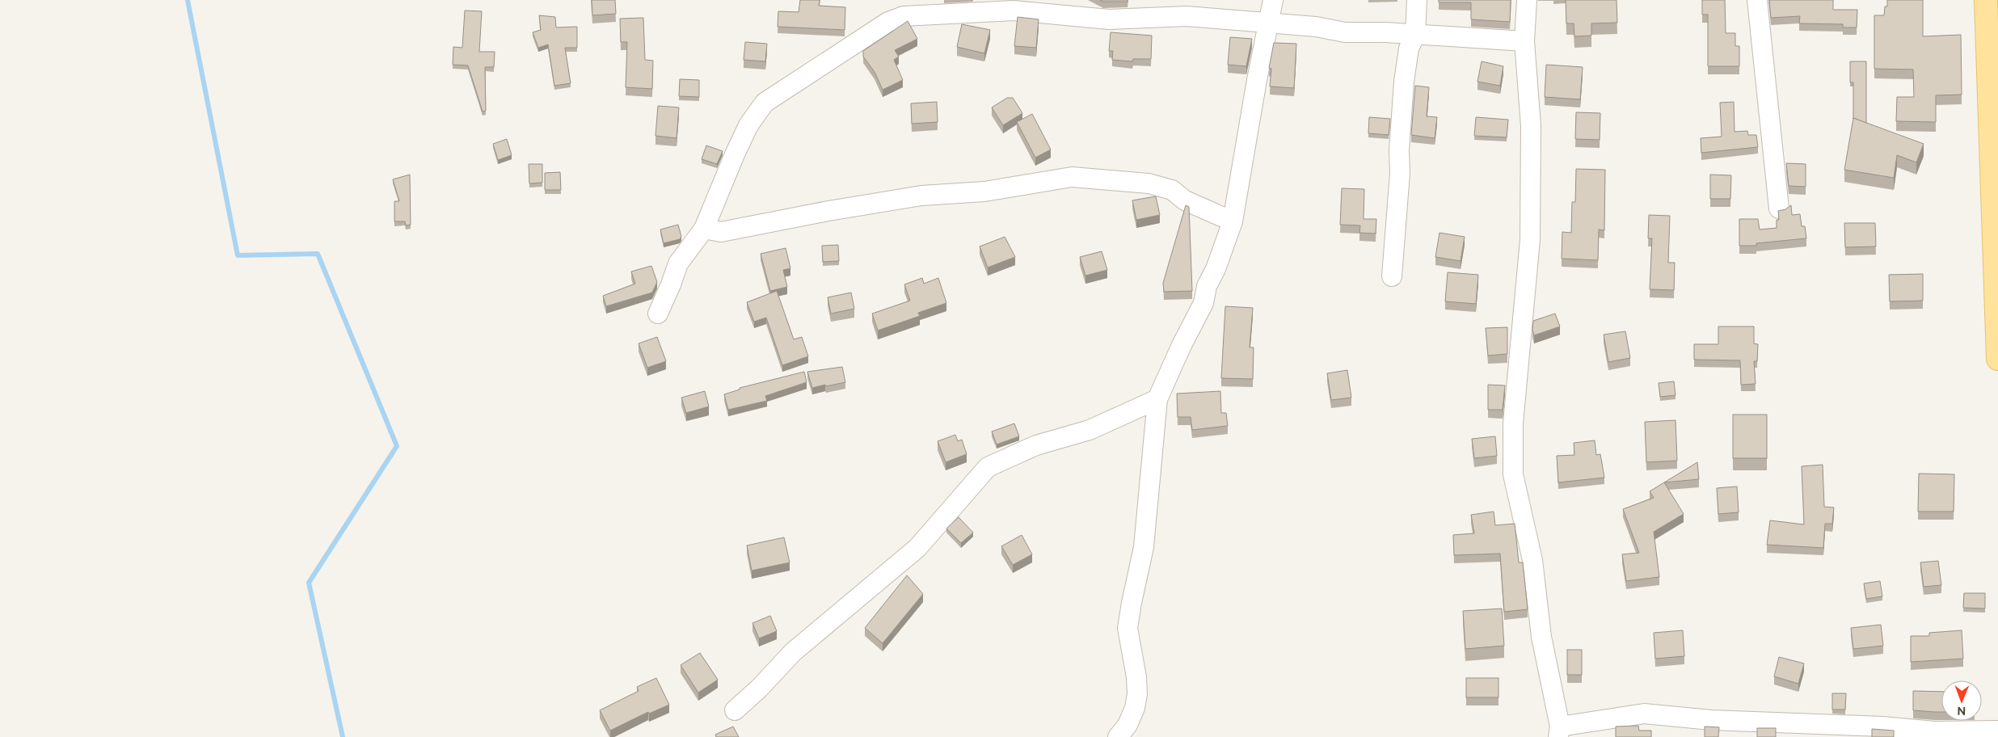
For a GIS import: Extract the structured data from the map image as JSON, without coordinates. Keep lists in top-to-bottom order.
{
  "north": "bottom"
}
